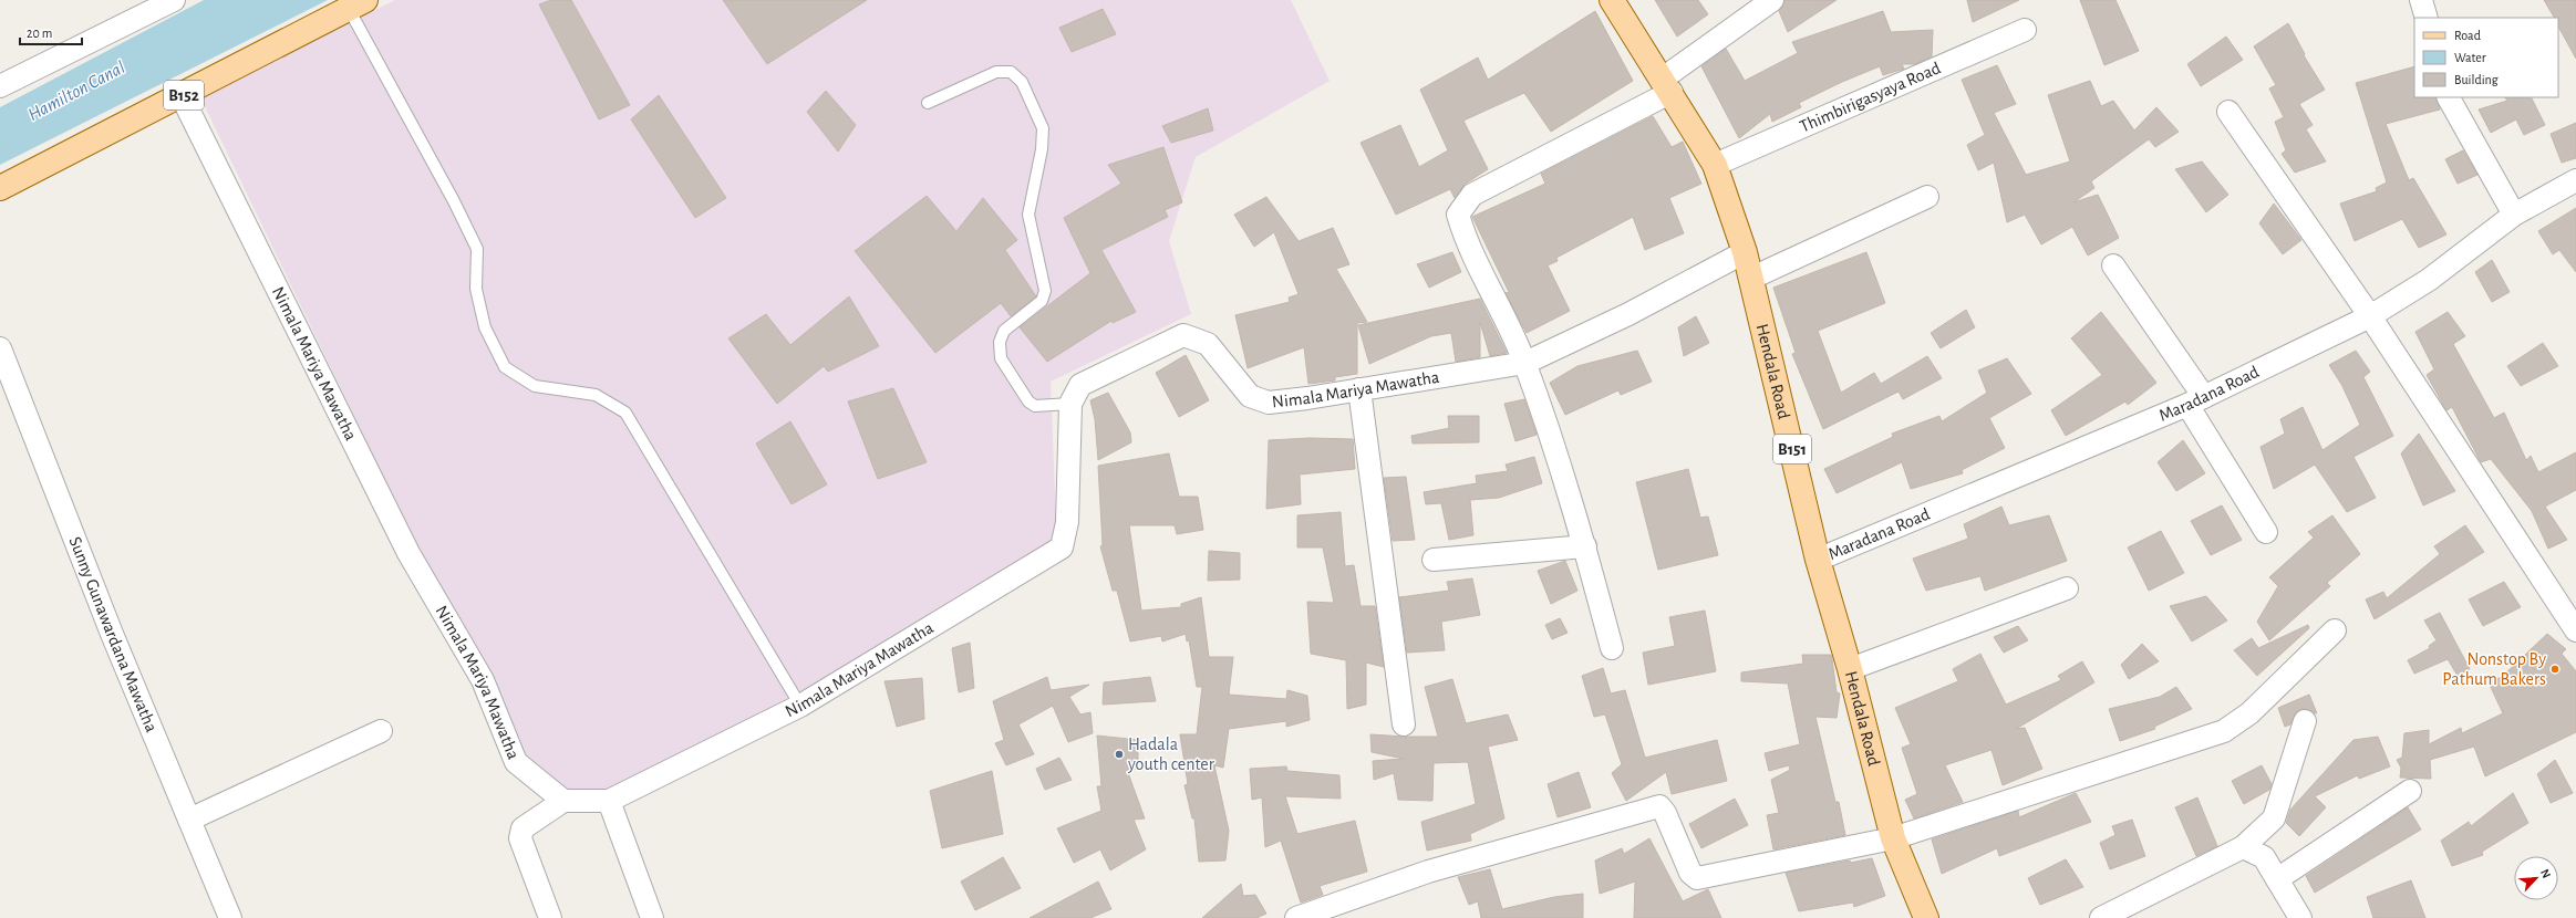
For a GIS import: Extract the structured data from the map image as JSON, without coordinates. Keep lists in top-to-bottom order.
{
  "streets": {
    "main road": ["B152", "Hendala Road", "B151"],
    "street": [
      "Thimbirigasyaya Road",
      "Nimala Mariya Mawatha",
      "Maradana Road",
      "Sunny Gunawardana Mawatha"
    ]
  },
  "crossings": [
    ["B152", "Nimala Mariya Mawatha"],
    ["Thimbirigasyaya Road", "Hendala Road"],
    ["Nimala Mariya Mawatha", "Hendala Road"],
    ["Hendala Road", "Maradana Road"]
  ],
  "water": ["Hamilton Canal"],
  "places": ["Nonstop By Pathum Bakers", "Hadala youth center"],
  "legend": ["Road", "Water", "Building"],
  "scale_bar": "20 m",
  "north": "top right"
}
